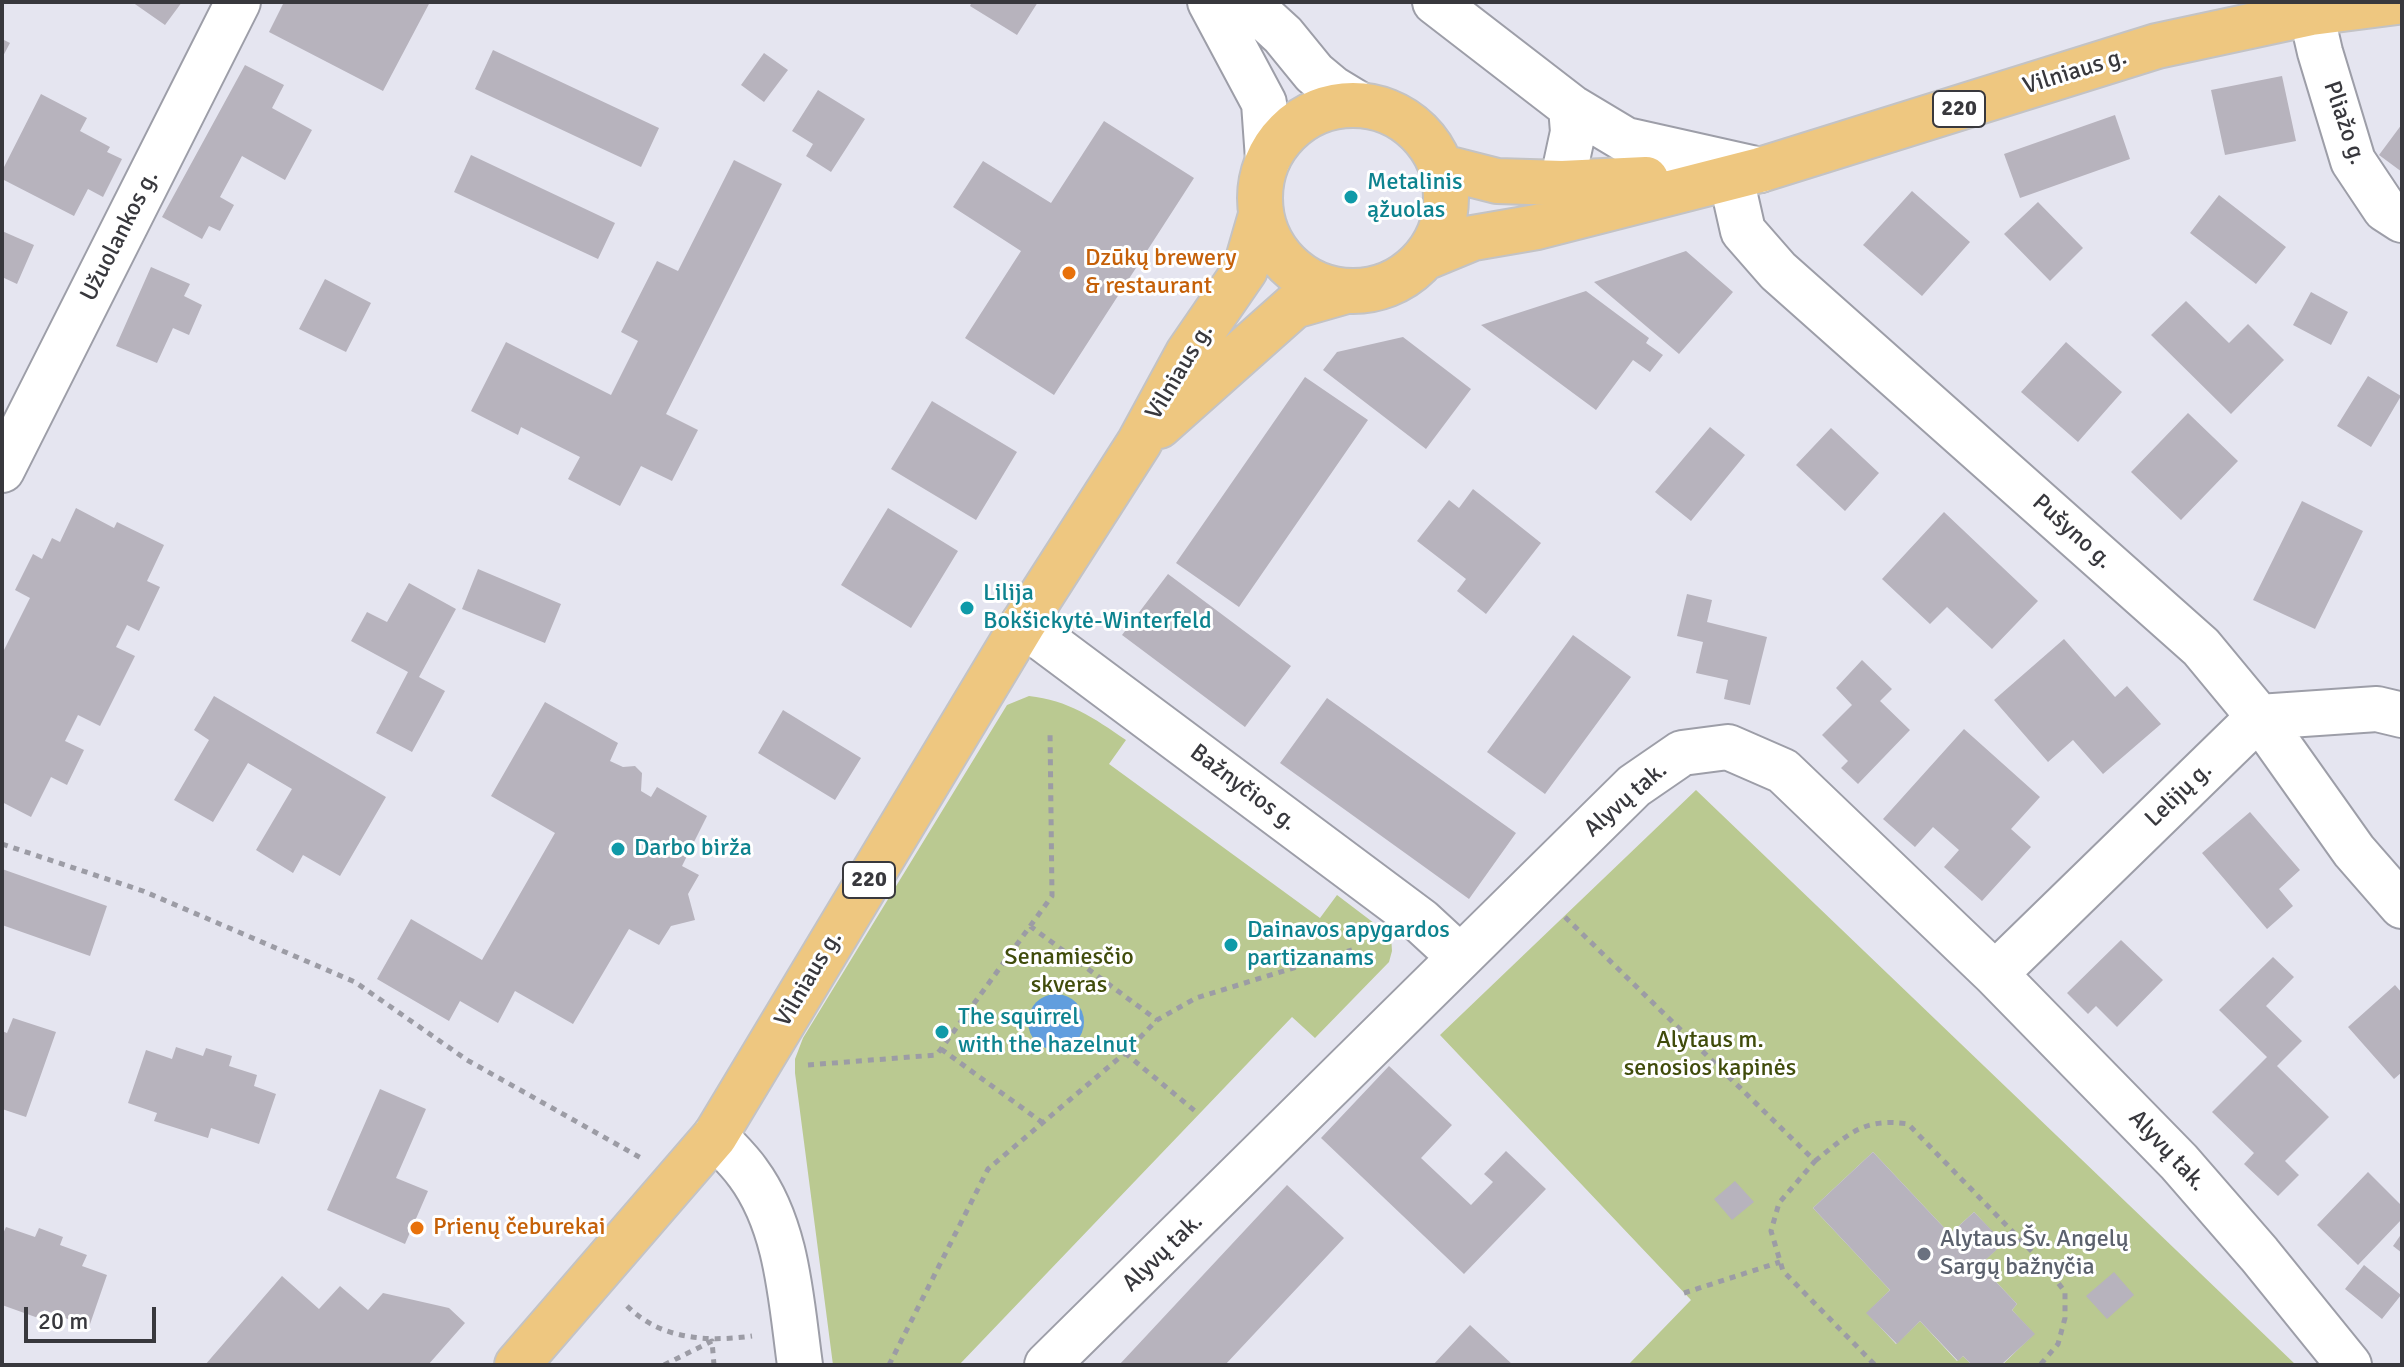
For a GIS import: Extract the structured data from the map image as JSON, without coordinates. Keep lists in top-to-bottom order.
{
  "streets": {
    "main road": ["Vilniaus g.", "220"],
    "street": [
      "Pliažo g.",
      "Užuolankos g.",
      "Pušyno g.",
      "Bažnyčios g.",
      "Lelijų g.",
      "Alyvų tak."
    ]
  },
  "crossings": [
    ["Vilniaus g.", "Pliažo g."],
    ["Vilniaus g.", "Pušyno g."],
    ["Vilniaus g.", "Bažnyčios g."],
    ["Pušyno g.", "Lelijų g."],
    ["Bažnyčios g.", "Alyvų tak."],
    ["Lelijų g.", "Alyvų tak."]
  ],
  "parks": ["Senamiesčio skveras", "Alytaus m. senosios kapinės"],
  "places": [
    "Metalinis ąžuolas",
    "Dzūkų brewery & restaurant",
    "Lilija Bokšickytė-Winterfeld",
    "Darbo birža",
    "Dainavos apygardos partizanams",
    "The squirrel with the hazelnut",
    "Prienų čeburekai",
    "Alytaus Šv. Angelų Sargų bažnyčia"
  ],
  "scale_bar": "20 m"
}
